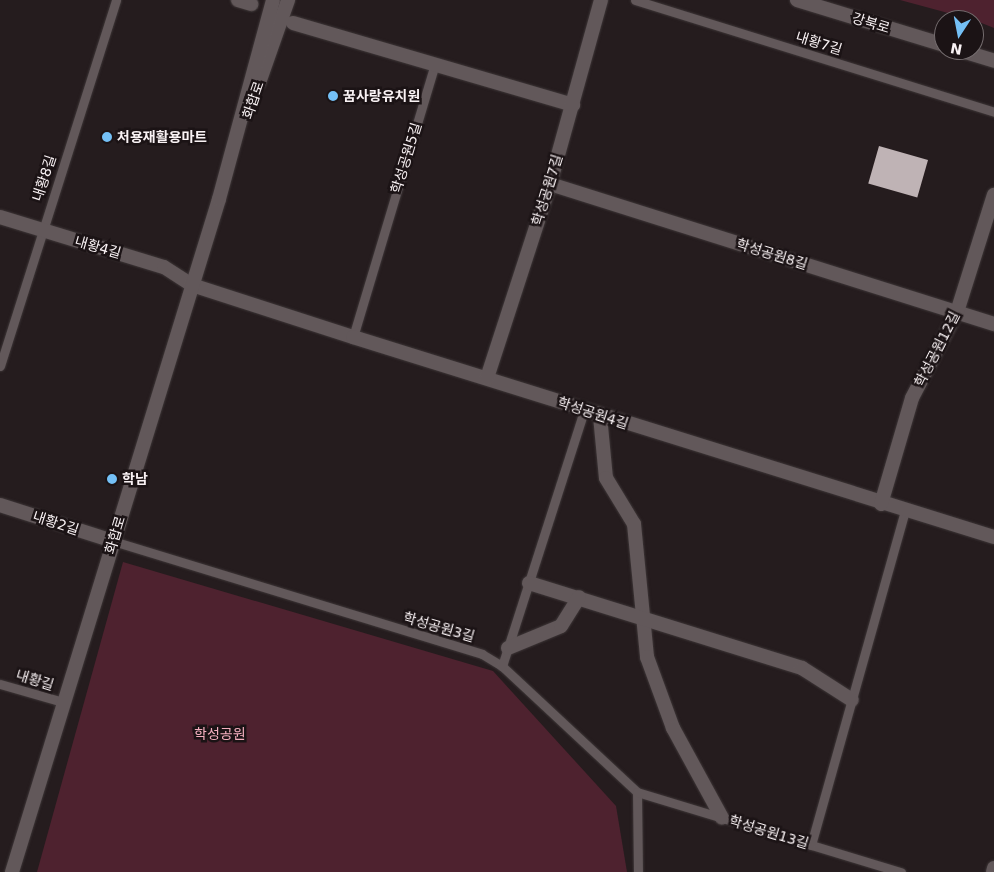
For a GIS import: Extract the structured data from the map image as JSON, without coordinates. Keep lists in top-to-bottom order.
{
  "streets": {
    "street": [
      "강북로",
      "화합로",
      "학성공원7길",
      "내황4길",
      "학성공원8길",
      "학성공원12길",
      "학성공원4길",
      "내황2길"
    ],
    "lane": [
      "내황7길",
      "학성공원5길",
      "내황8길",
      "학성공원3길",
      "내황길",
      "학성공원13길"
    ]
  },
  "crossings": [
    ["화합로", "내황4길"],
    ["화합로", "학성공원4길"],
    ["화합로", "내황2길"],
    ["화합로", "학성공원3길"],
    ["화합로", "내황길"],
    ["학성공원5길", "학성공원4길"],
    ["내황8길", "내황4길"],
    ["학성공원7길", "학성공원8길"],
    ["학성공원7길", "학성공원4길"],
    ["내황4길", "학성공원4길"],
    ["학성공원8길", "학성공원12길"],
    ["학성공원12길", "학성공원4길"],
    ["내황2길", "학성공원3길"],
    ["학성공원3길", "학성공원13길"]
  ],
  "parks": ["학성공원"],
  "places": ["꿈사랑유치원", "처용재활용마트", "학남"],
  "north": "bottom"
}
